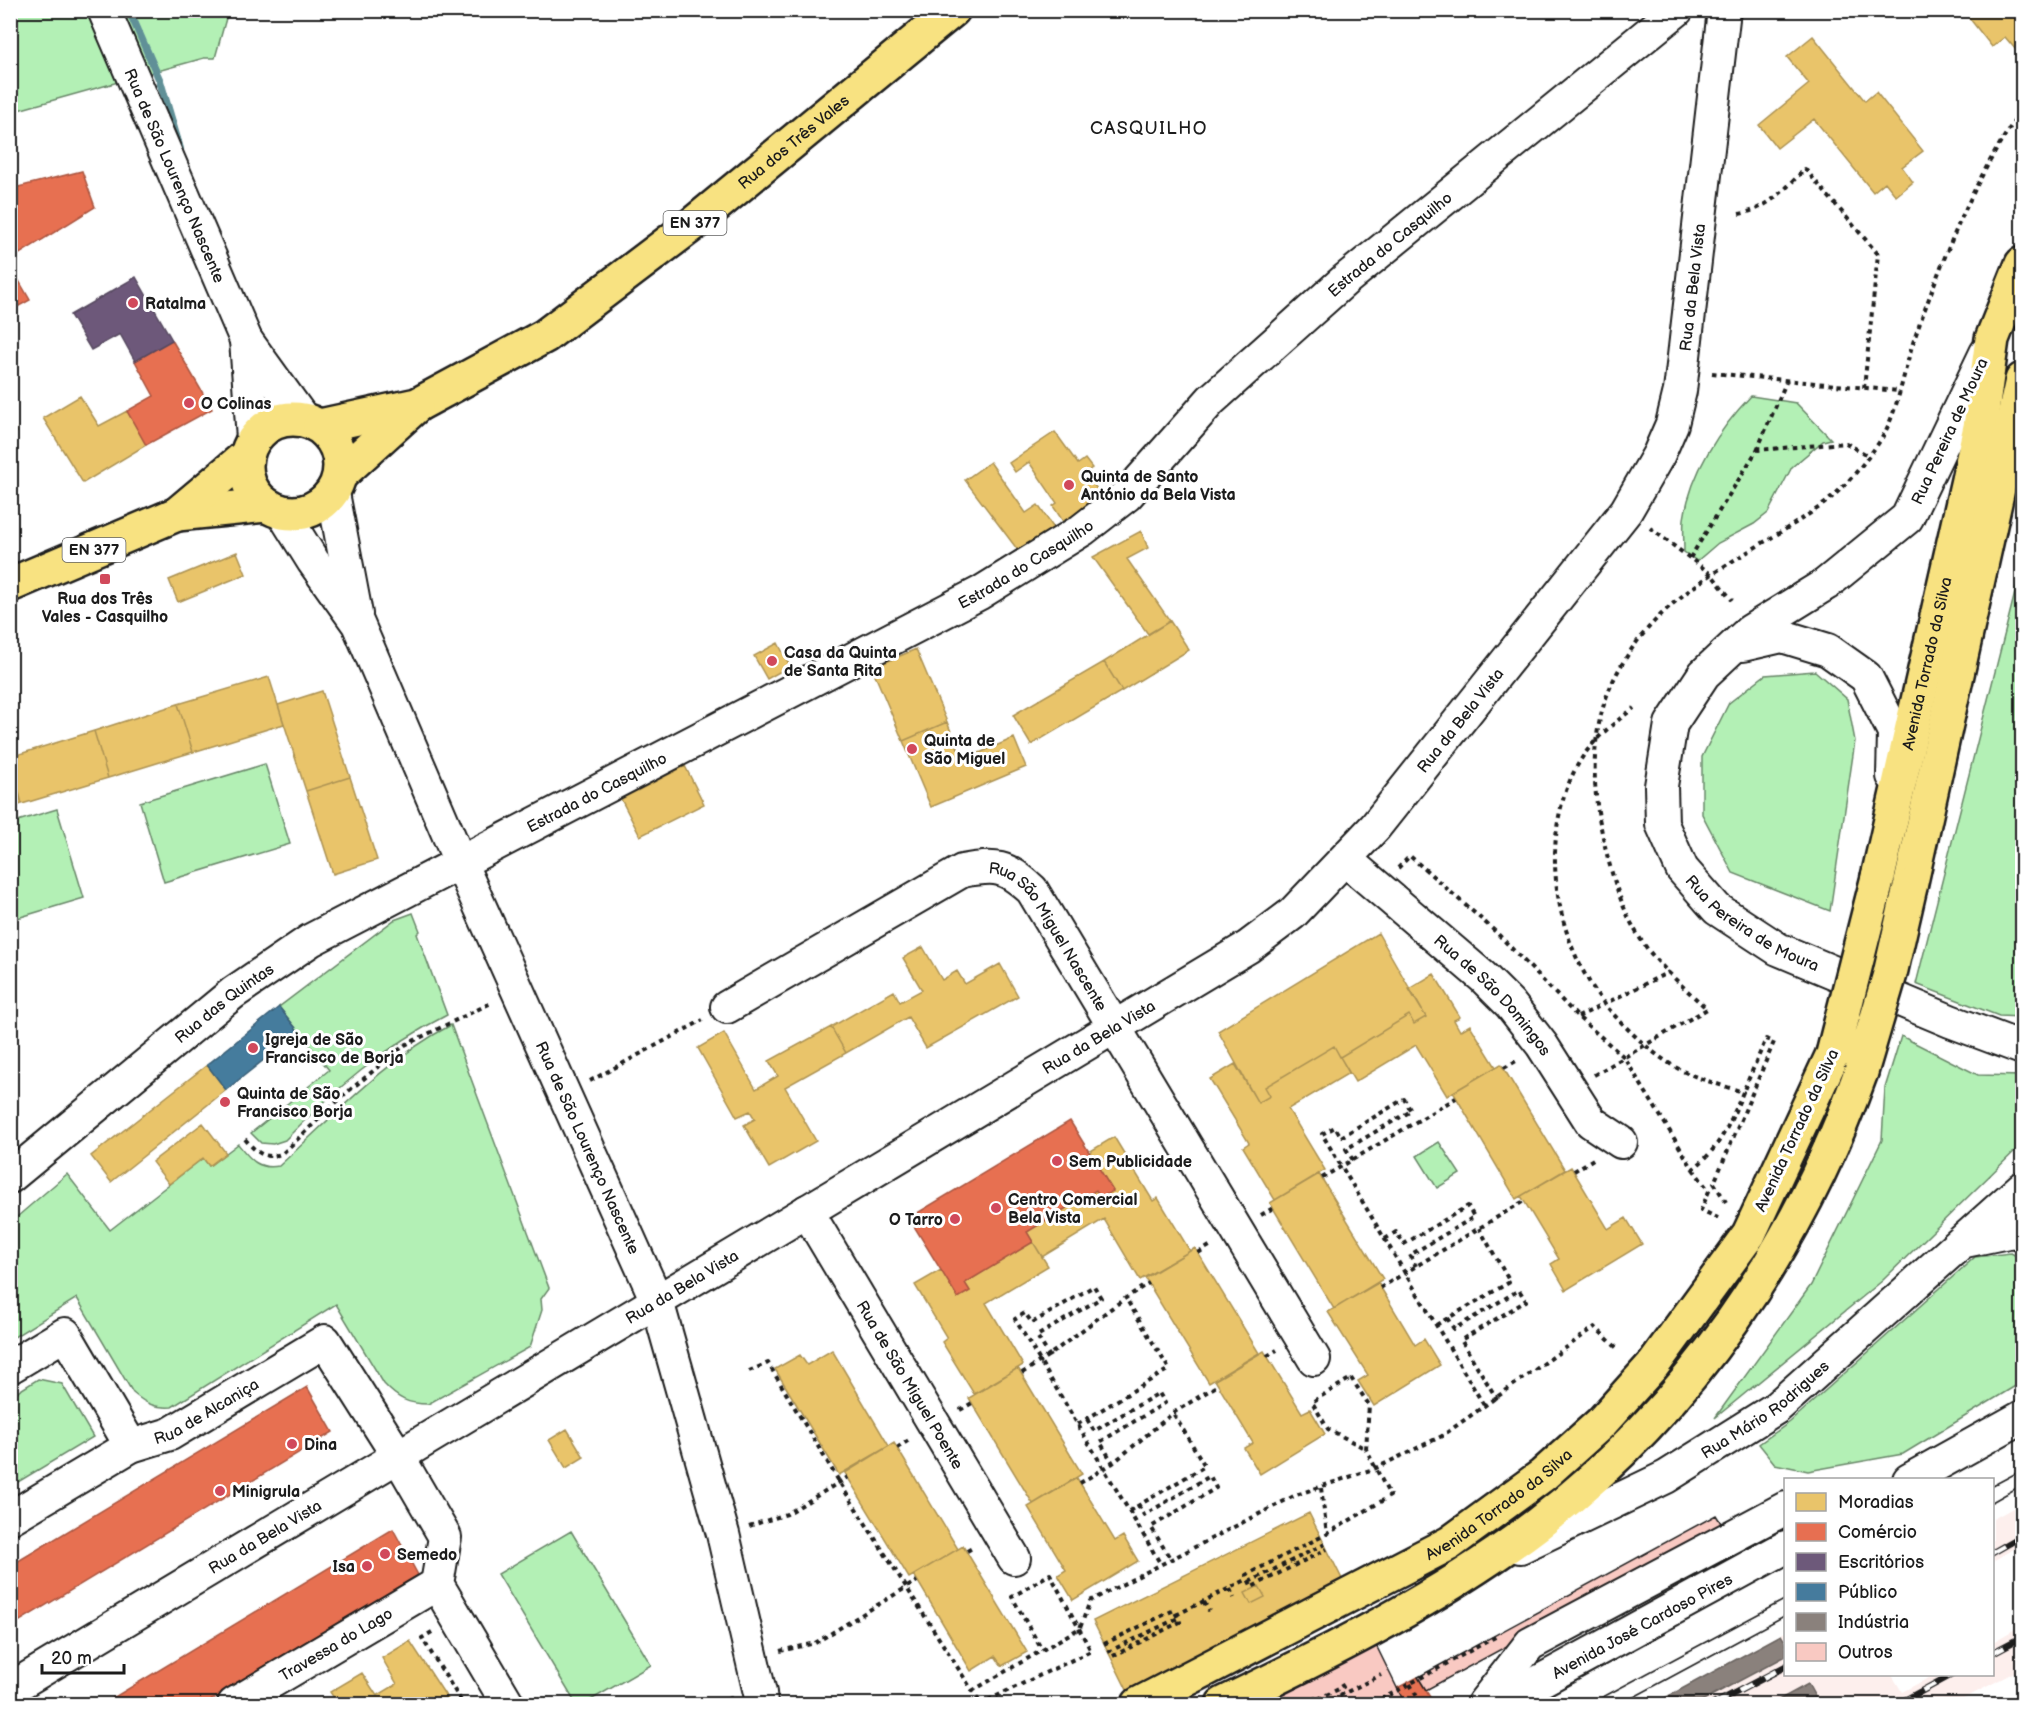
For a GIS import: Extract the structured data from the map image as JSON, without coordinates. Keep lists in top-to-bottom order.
{
  "streets": {
    "main road": ["Rua dos Três Vales", "EN 377", "Avenida Torrado da Silva"],
    "street": [
      "Rua de São Lourenço Nascente",
      "Estrada do Casquilho",
      "Rua da Bela Vista",
      "Rua Pereira de Moura",
      "Rua São Miguel Nascente",
      "Rua de São Domingos",
      "Rua das Quintas",
      "Rua de São Miguel Poente",
      "Rua Mário Rodrigues",
      "Rua de Alcaniça",
      "Avenida José Cardoso Pires",
      "Travessa do Lago"
    ]
  },
  "crossings": [
    ["Rua dos Três Vales", "Rua de São Lourenço Nascente"],
    ["Rua de São Lourenço Nascente", "Estrada do Casquilho"],
    ["Rua de São Lourenço Nascente", "Rua da Bela Vista"],
    ["Rua de São Lourenço Nascente", "Rua das Quintas"],
    ["Estrada do Casquilho", "Rua das Quintas"],
    ["Rua da Bela Vista", "Rua São Miguel Nascente"],
    ["Rua da Bela Vista", "Rua de São Domingos"],
    ["Rua da Bela Vista", "Rua de São Miguel Poente"],
    ["Rua da Bela Vista", "Rua de Alcaniça"],
    ["Rua Pereira de Moura", "Avenida Torrado da Silva"],
    ["Avenida Torrado da Silva", "Rua Mário Rodrigues"]
  ],
  "districts": ["CASQUILHO"],
  "places": {
    "other": [
      "Ratalma",
      "O Colinas",
      "Quinta de Santo António da Bela Vista",
      "Casa da Quinta de Santa Rita",
      "Quinta de São Miguel",
      "Igreja de São Francisco de Borja",
      "Quinta de São Francisco Borja",
      "Sem Publicidade",
      "Centro Comercial Bela Vista",
      "O Tarro",
      "Dina",
      "Minigrula",
      "Semedo",
      "Isa"
    ],
    "transit": ["Rua dos Três Vales - Casquilho"]
  },
  "legend": [
    "Moradias",
    "Comércio",
    "Escritórios",
    "Público",
    "Indústria",
    "Outros"
  ],
  "scale_bar": "20 m"
}
